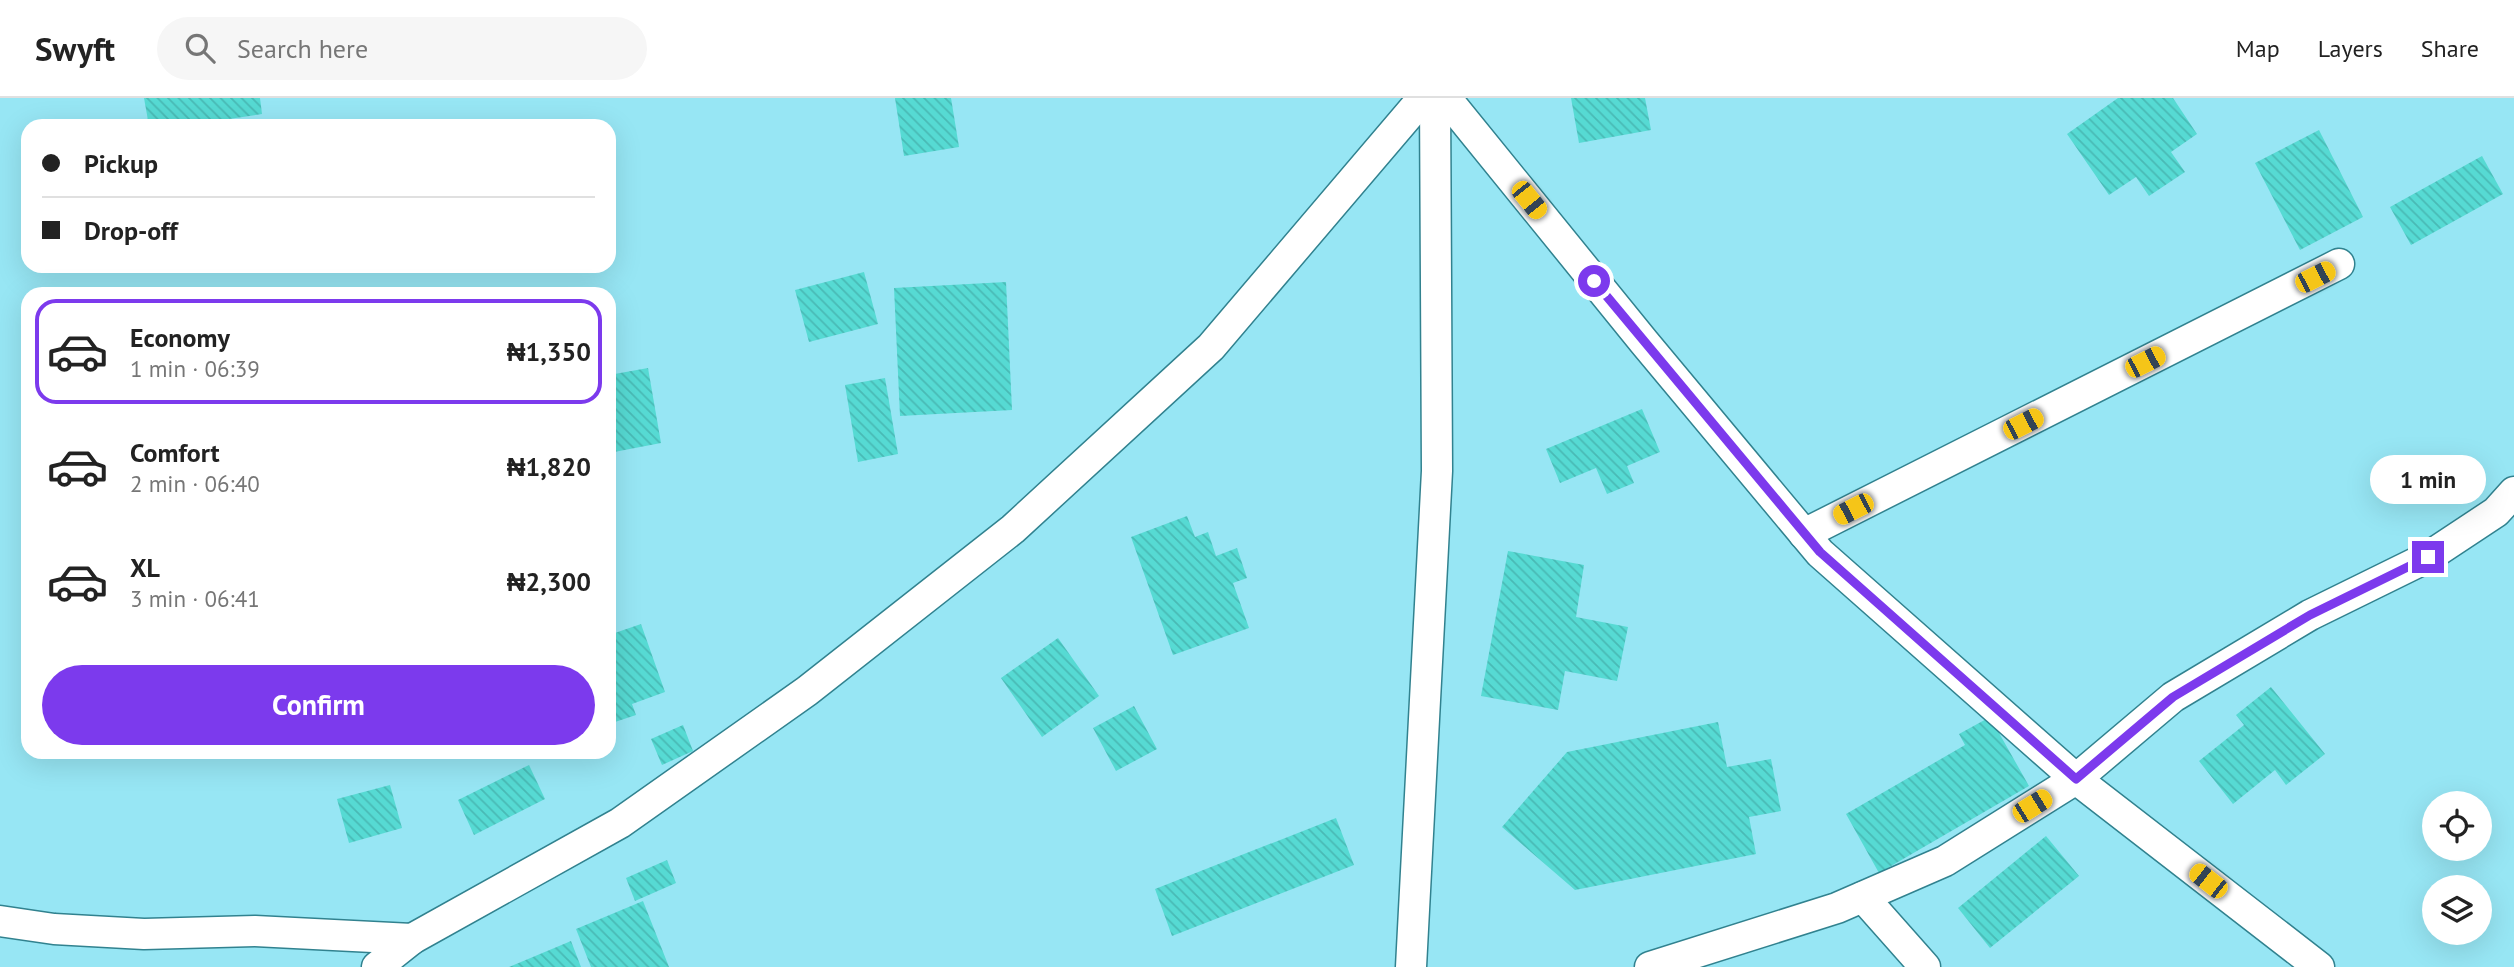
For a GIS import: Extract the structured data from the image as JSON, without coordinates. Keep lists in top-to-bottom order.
{
  "page": {
    "header": "Swyft",
    "search": "Search here",
    "nav": ["Map", "Layers", "Share"],
    "banner": ["Pickup", "Drop-off"],
    "list": [
      {
        "name": "Economy",
        "note": "1 min · 06:39",
        "value": "₦1,350"
      },
      {
        "name": "Comfort",
        "note": "2 min · 06:40",
        "value": "₦1,820"
      },
      {
        "name": "XL",
        "note": "3 min · 06:41",
        "value": "₦2,300"
      }
    ],
    "bubble": "1 min",
    "buttons": "Confirm"
  }
}
